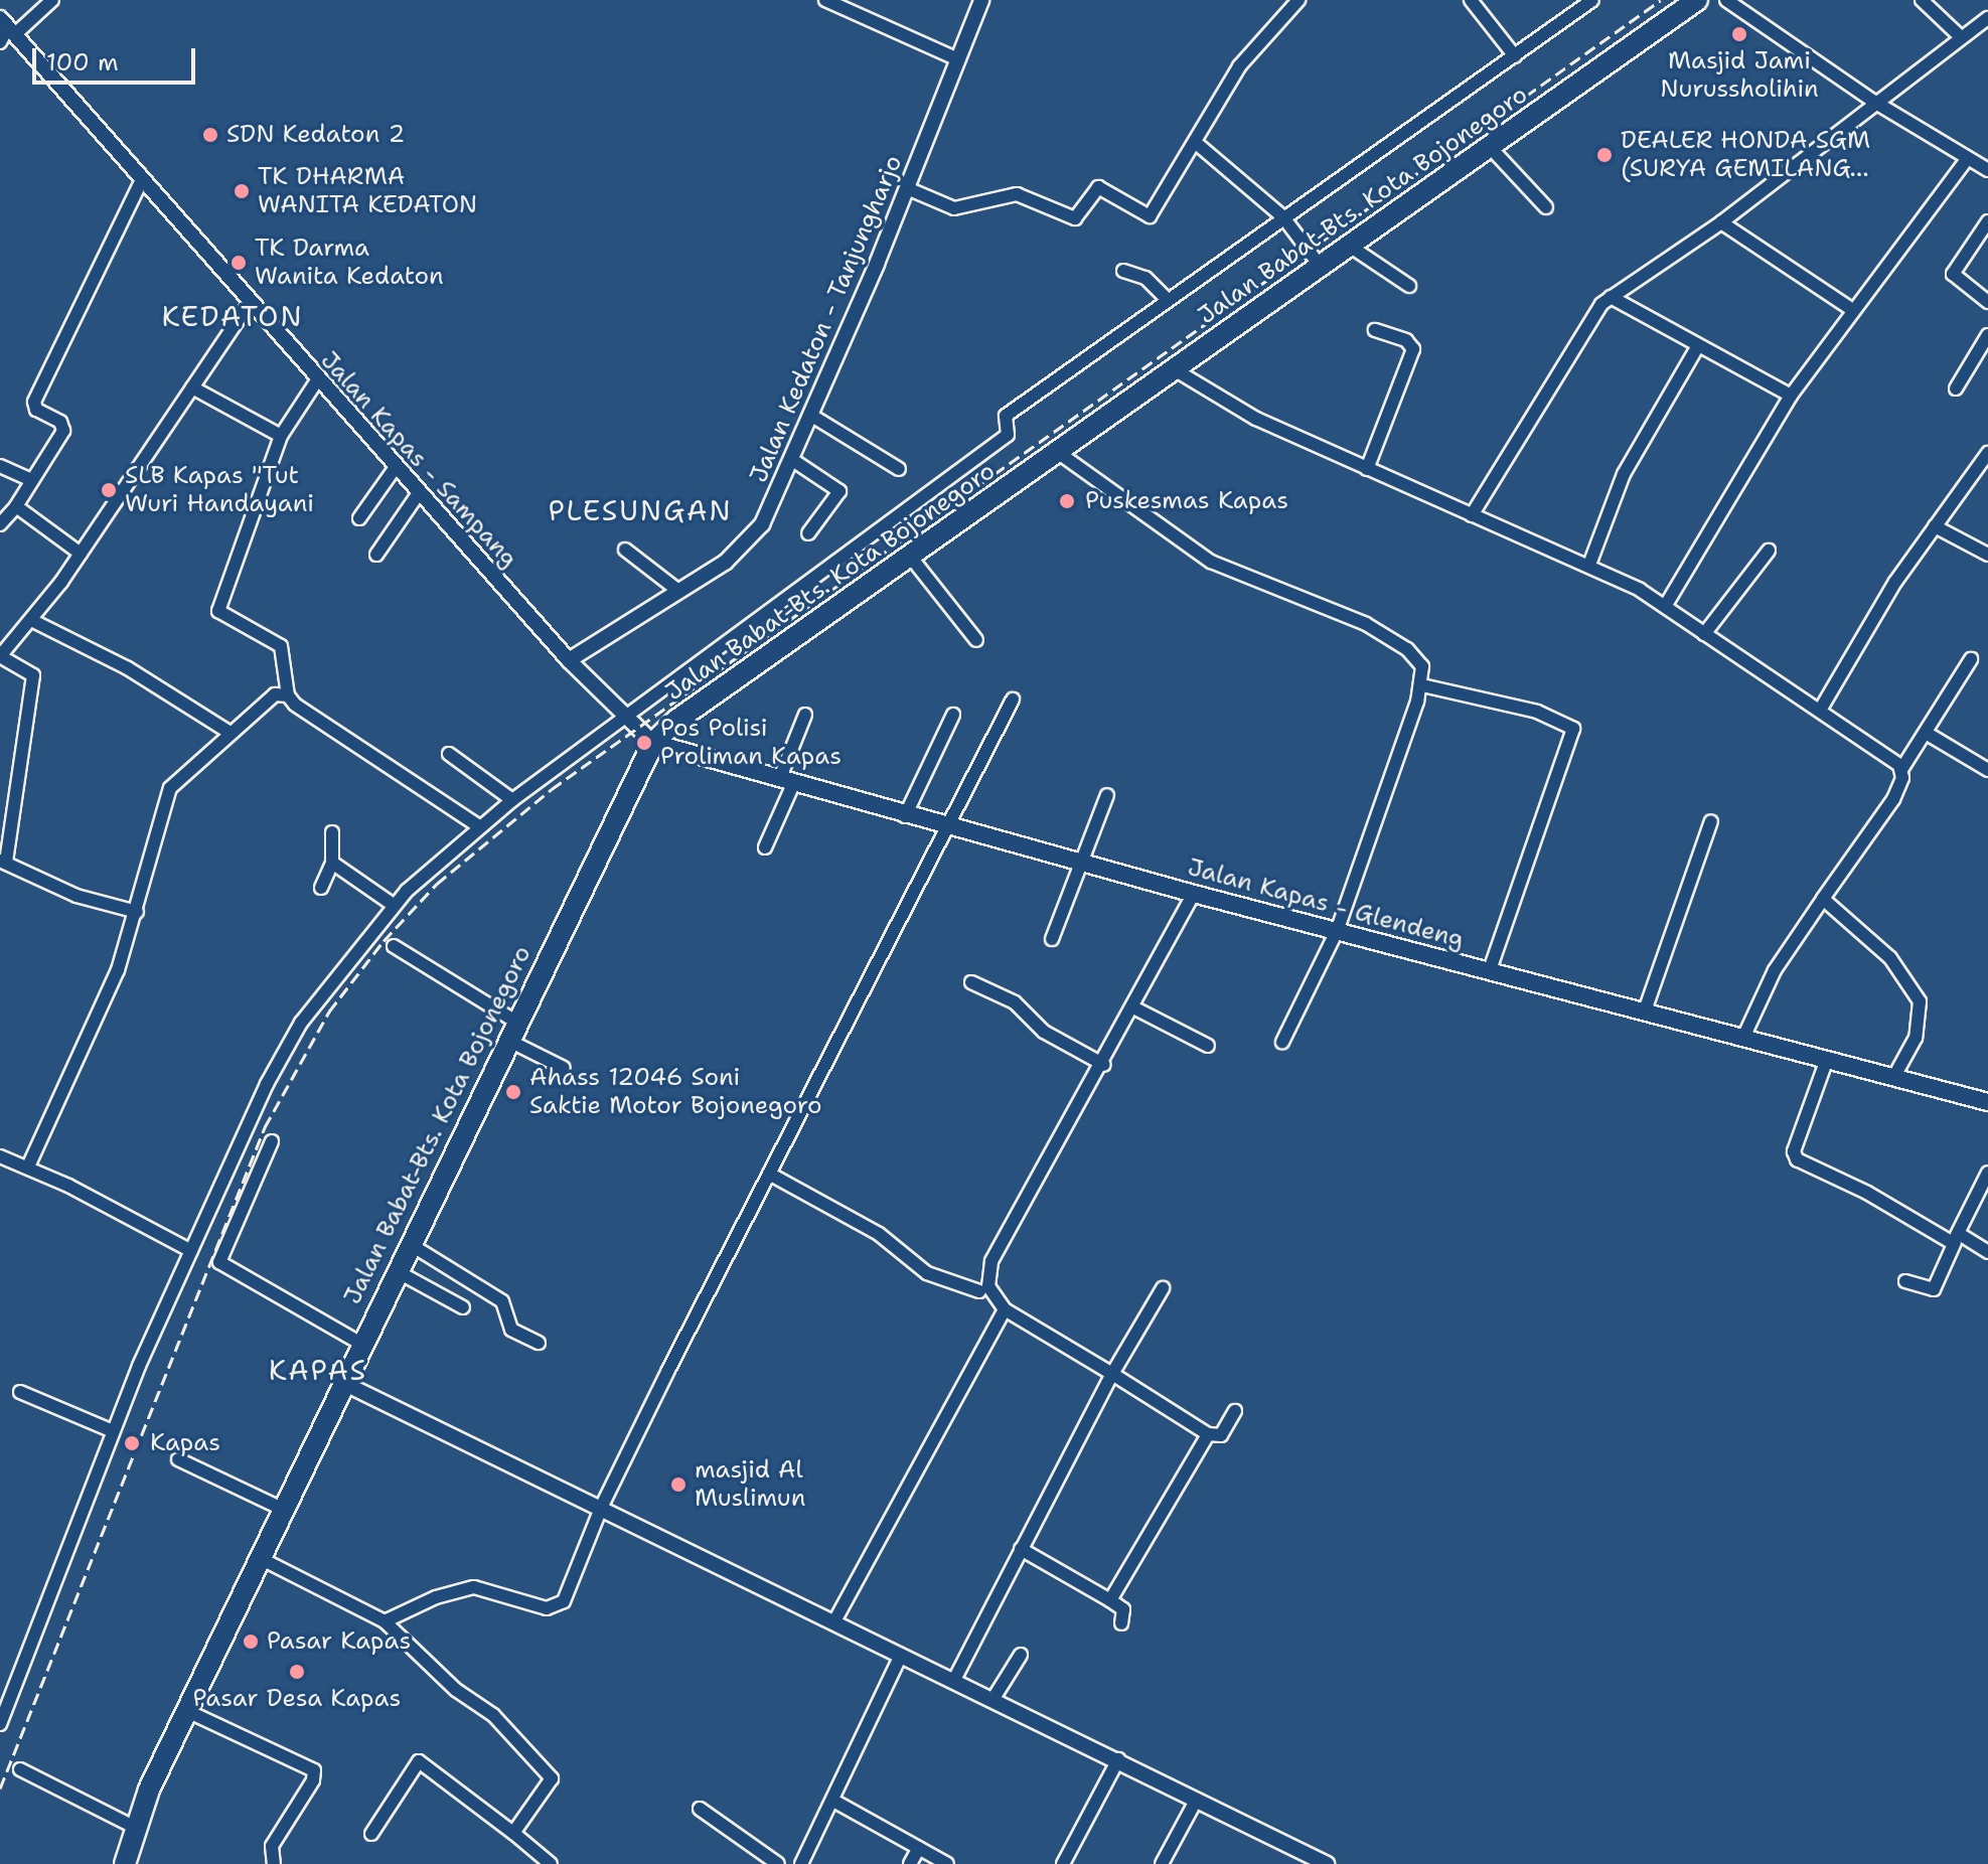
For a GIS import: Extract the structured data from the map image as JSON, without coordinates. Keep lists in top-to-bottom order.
{
  "streets": {
    "highway": ["Jalan Babat-Bts. Kota Bojonegoro"],
    "main road": ["Jalan Kapas - Glendeng"],
    "street": ["Jalan Kedaton - Tanjungharjo", "Jalan Kapas - Sampang"]
  },
  "crossings": [
    ["Jalan Babat-Bts. Kota Bojonegoro", "Jalan Kapas - Sampang"],
    ["Jalan Babat-Bts. Kota Bojonegoro", "Jalan Kapas - Glendeng"],
    ["Jalan Kedaton - Tanjungharjo", "Jalan Kapas - Sampang"],
    ["Jalan Kapas - Sampang", "Jalan Kapas - Glendeng"]
  ],
  "districts": ["KEDATON", "PLESUNGAN", "KAPAS"],
  "places": [
    "Masjid Jami Nurussholihin",
    "SDN Kedaton 2",
    "DEALER HONDA SGM (SURYA GEMILANG…",
    "TK DHARMA WANITA KEDATON",
    "TK Darma Wanita Kedaton",
    "SLB Kapas \"Tut Wuri Handayani",
    "Puskesmas Kapas",
    "Pos Polisi Proliman Kapas",
    "Ahass 12046 Soni Saktie Motor Bojonegoro",
    "Kapas",
    "masjid Al Muslimun",
    "Pasar Kapas",
    "Pasar Desa Kapas"
  ],
  "scale_bar": "100 m"
}
